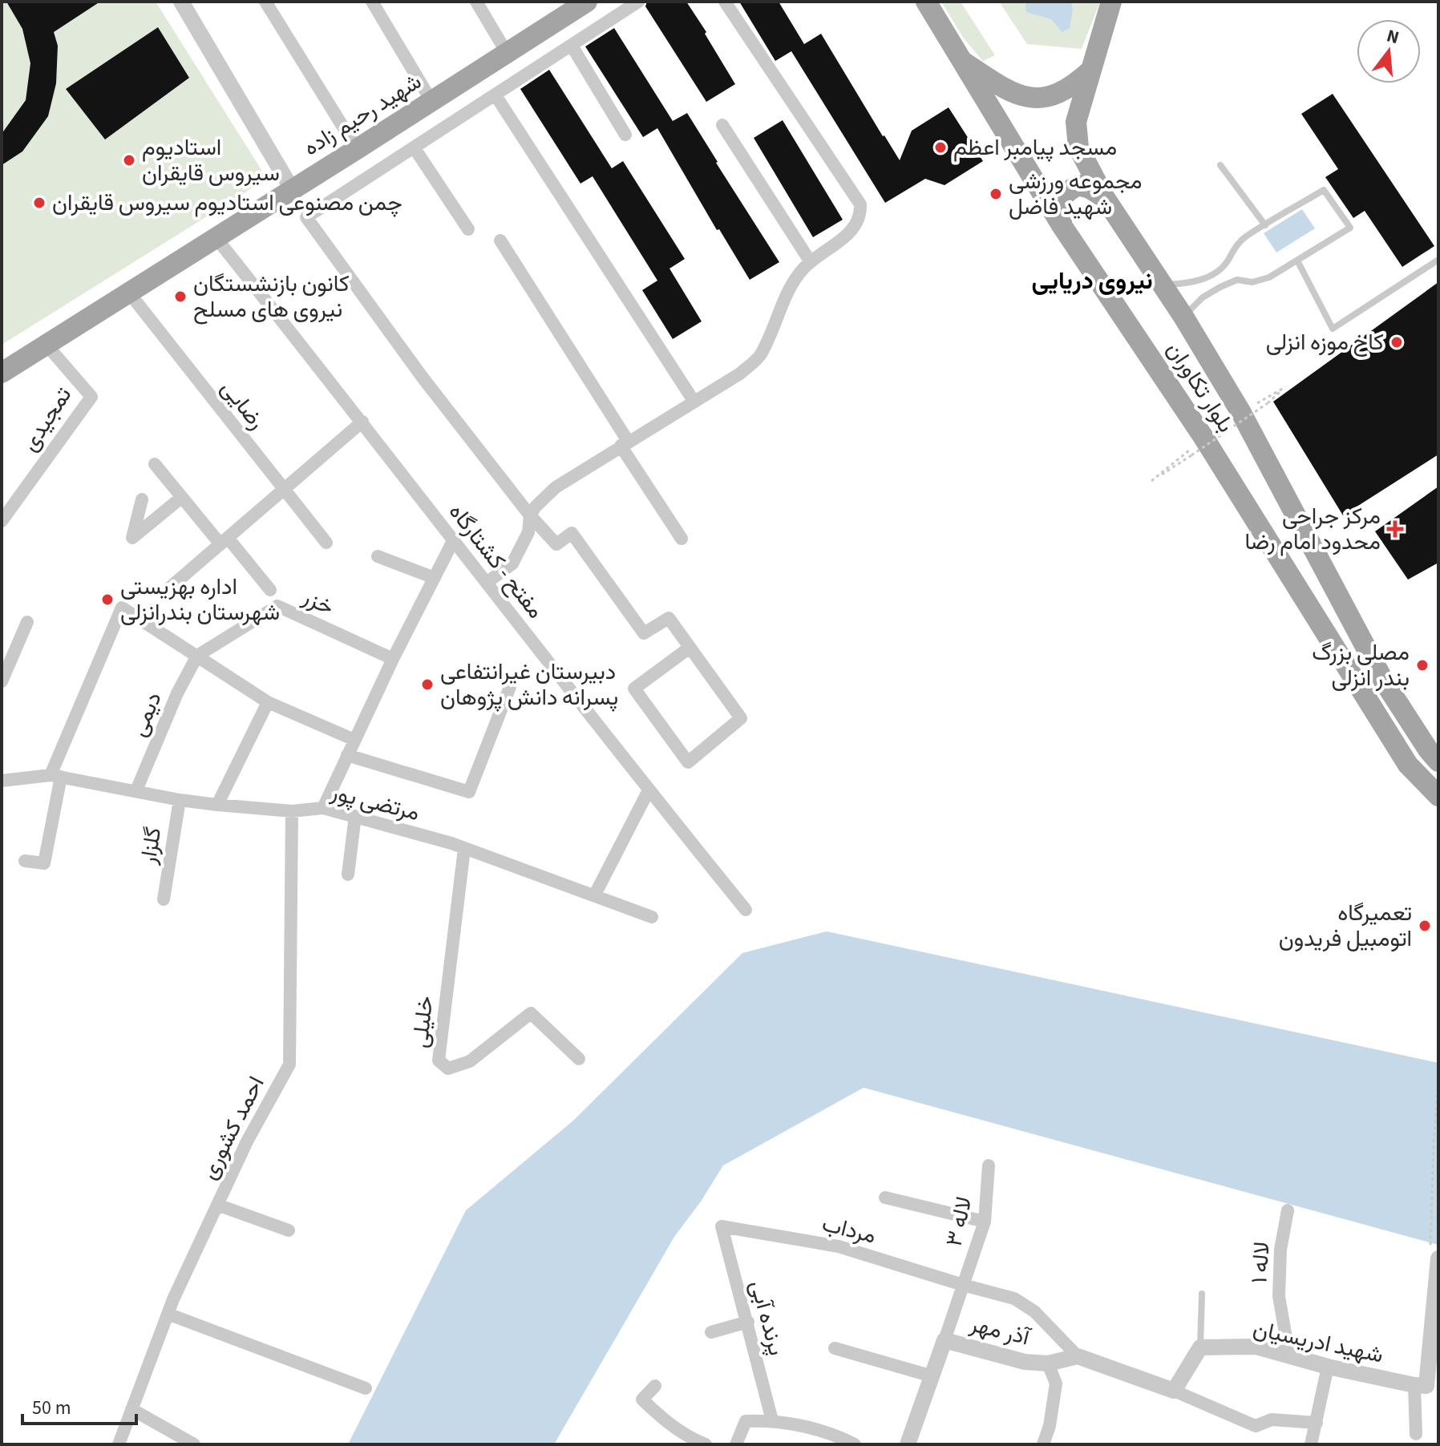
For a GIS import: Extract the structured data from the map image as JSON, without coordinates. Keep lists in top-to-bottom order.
{
  "streets": {
    "main road": ["شهید رحیم زاده", "بلوار تکاوران"],
    "street": [
      "رضایی",
      "تمجیدی",
      "مفتح - کشتارگاه",
      "خزر",
      "دیمی",
      "مرتضی پور",
      "گلزار",
      "خلیلی",
      "احمد کشوری",
      "لاله ۳",
      "مرداب",
      "لاله ۱",
      "پرنده آبی",
      "آذر مهر",
      "شهید ادریسیان"
    ]
  },
  "crossings": [
    ["شهید رحیم زاده", "رضایی"],
    ["شهید رحیم زاده", "تمجیدی"],
    ["شهید رحیم زاده", "مفتح - کشتارگاه"],
    ["خزر", "دیمی"],
    ["دیمی", "مرتضی پور"],
    ["مرتضی پور", "گلزار"],
    ["مرتضی پور", "خلیلی"],
    ["مرتضی پور", "احمد کشوری"],
    ["لاله ۳", "مرداب"],
    ["لاله ۳", "آذر مهر"],
    ["مرداب", "پرنده آبی"],
    ["مرداب", "آذر مهر"],
    ["لاله ۱", "شهید ادریسیان"]
  ],
  "districts": ["نیروی دریایی"],
  "places": {
    "other": [
      "مسجد پیامبر اعظم",
      "استادیوم سیروس قایقران",
      "مجموعه ورزشی شهید فاضل",
      "چمن مصنوعی استادیوم سیروس قایقران",
      "کانون بازنشستگان نیروی های مسلح",
      "کاخ موزه انزلی",
      "اداره بهزیستی شهرستان بندرانزلی",
      "مصلی بزرگ بندر انزلی",
      "دبیرستان غیرانتفاعی پسرانه دانش پژوهان",
      "تعمیرگاه اتومبیل فریدون"
    ],
    "health": ["مرکز جراحی محدود امام رضا"]
  },
  "scale_bar": "50 m",
  "north": "top"
}
